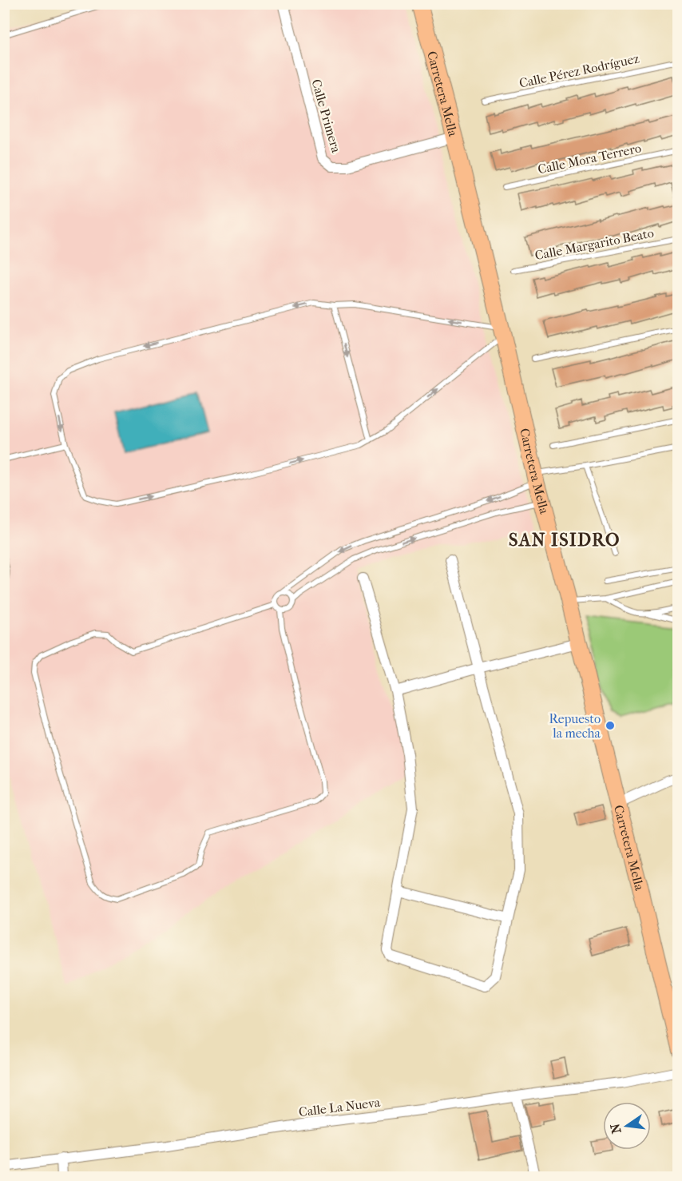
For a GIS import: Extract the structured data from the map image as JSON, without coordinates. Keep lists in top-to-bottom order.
{
  "streets": {
    "main road": ["Carretera Mella"],
    "street": ["Calle Primera", "Calle La Nueva"],
    "lane": ["Calle Pérez Rodríguez", "Calle Mora Terrero", "Calle Margarito Beato"]
  },
  "crossings": [
    ["Carretera Mella", "Calle Primera"]
  ],
  "districts": ["SAN ISIDRO"],
  "places": ["Repuesto la mecha"],
  "north": "left"
}
